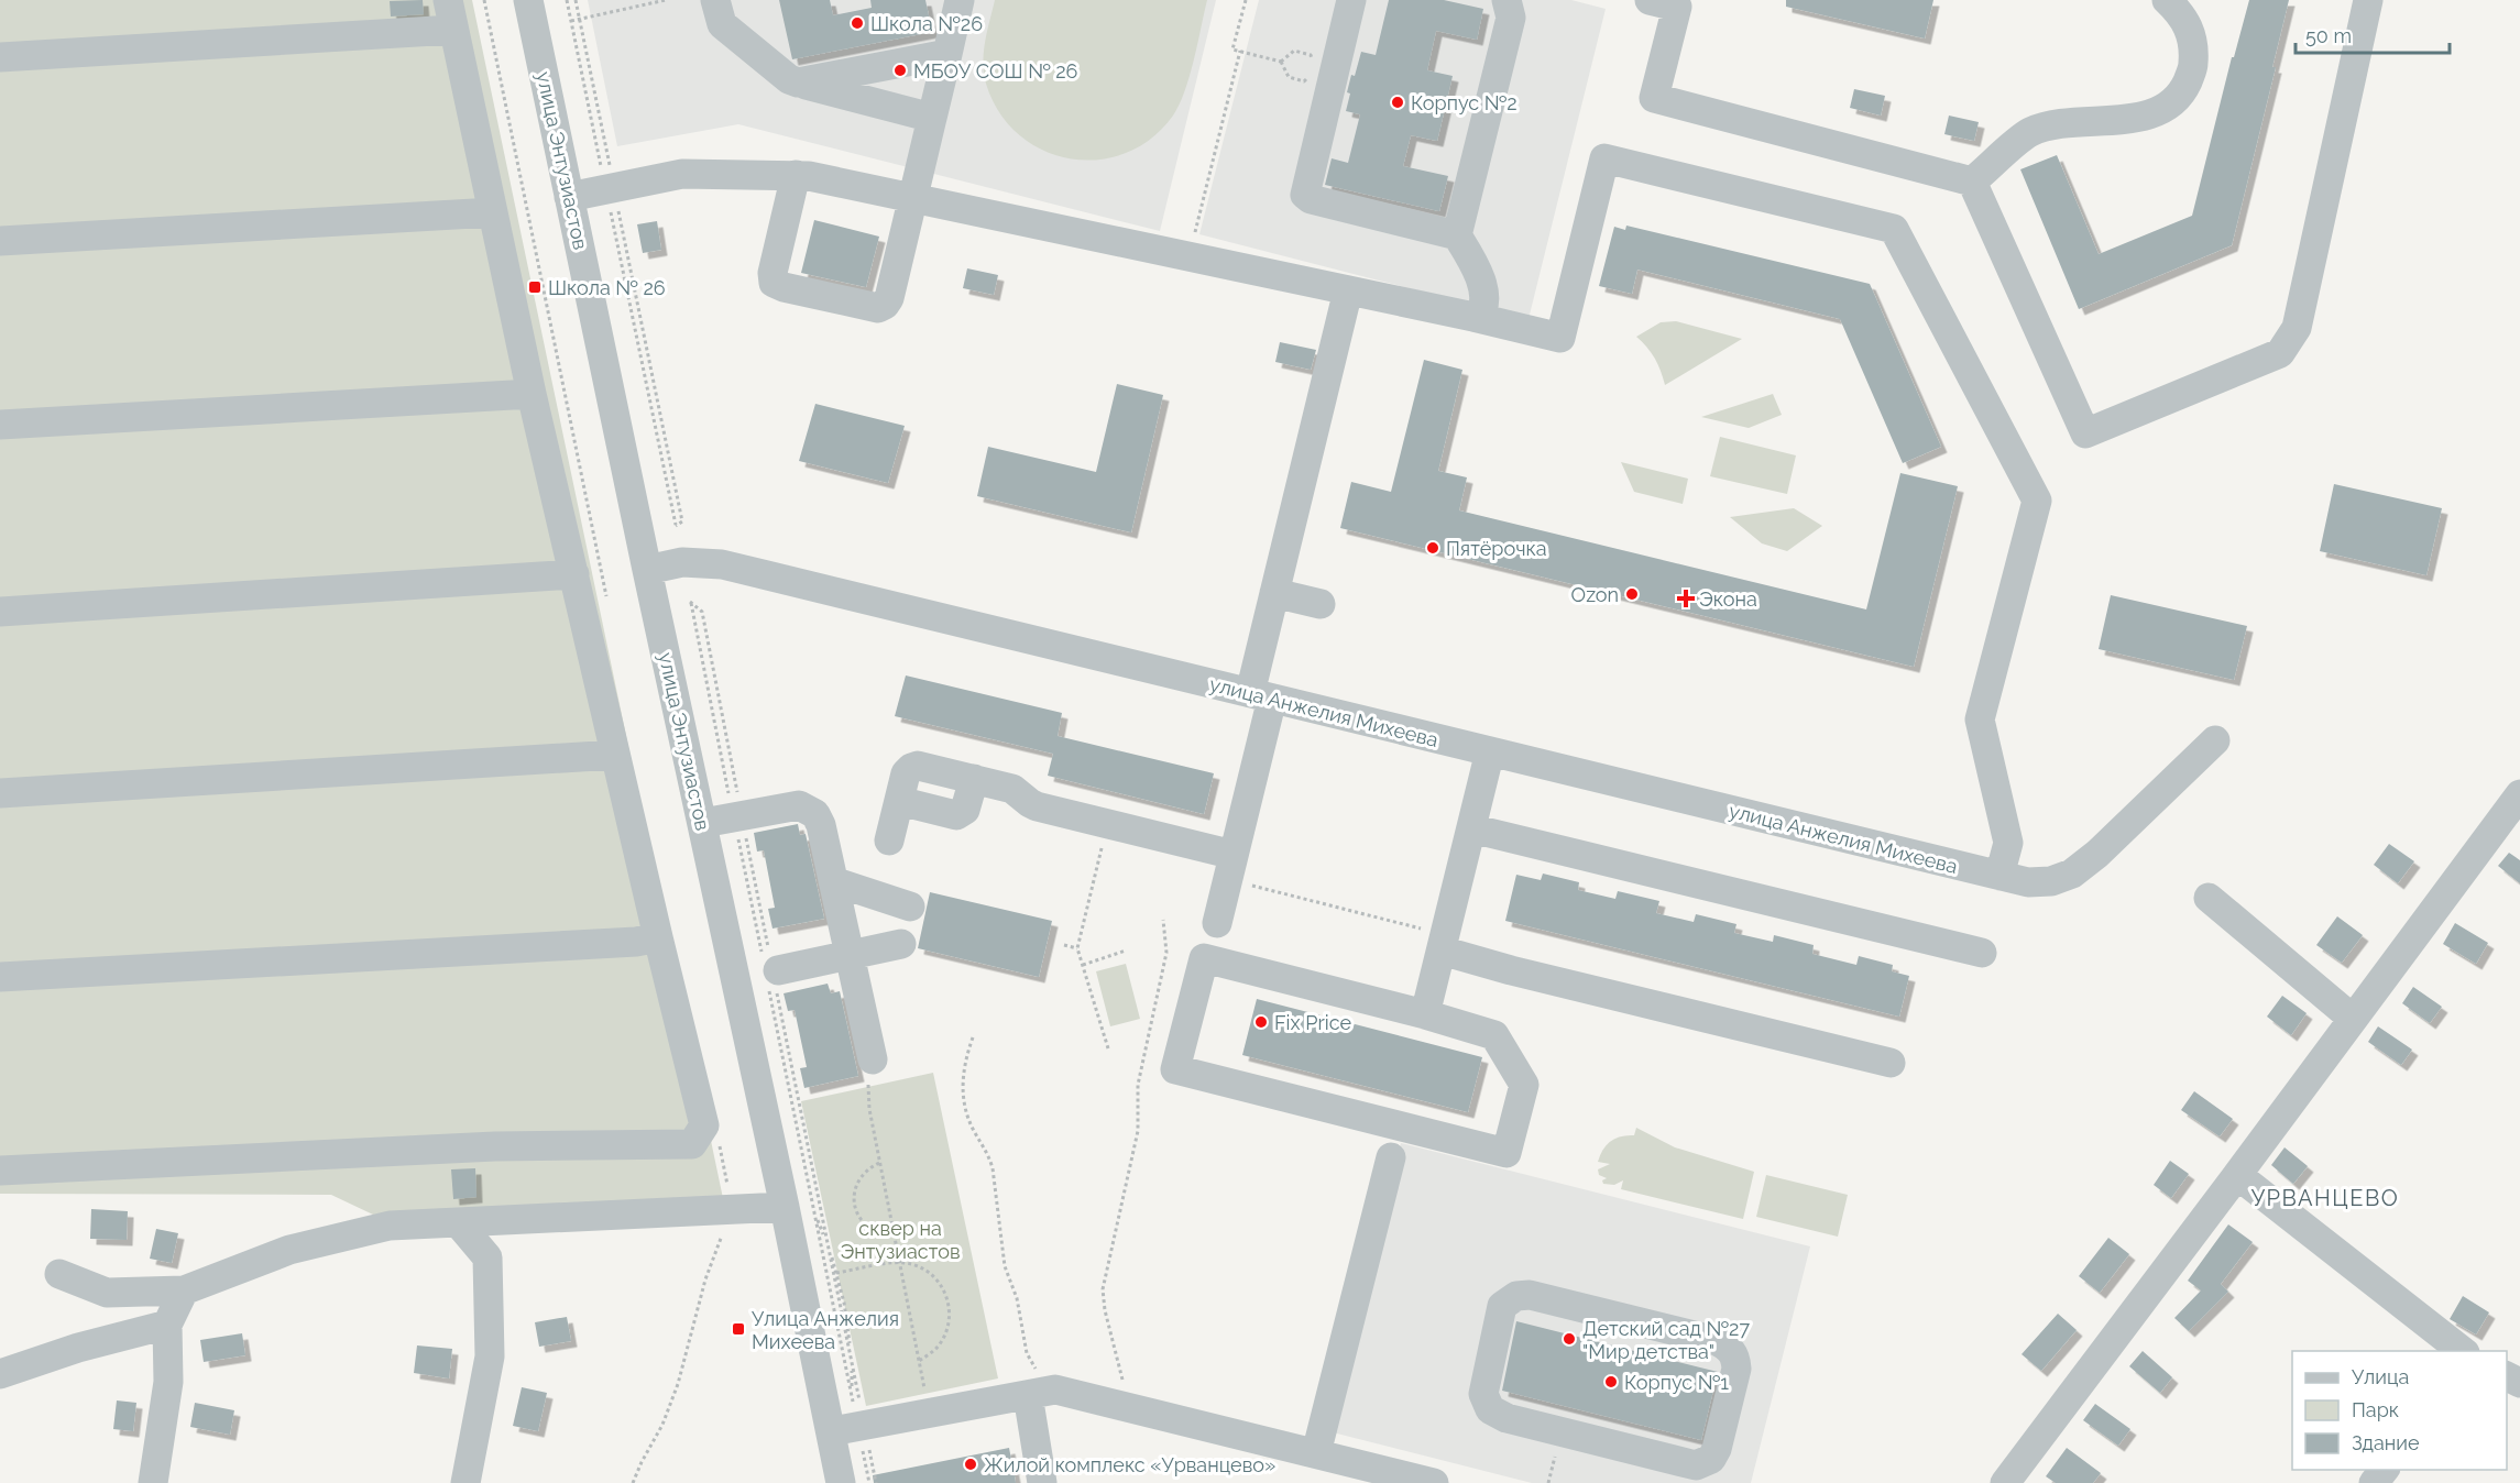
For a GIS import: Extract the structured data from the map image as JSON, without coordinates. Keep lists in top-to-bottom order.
{
  "streets": {
    "street": ["улица Энтузиастов", "улица Анжелия Михеева"]
  },
  "crossings": [
    ["улица Энтузиастов", "улица Анжелия Михеева"]
  ],
  "districts": ["УРВАНЦЕВО"],
  "parks": ["сквер на Энтузиастов"],
  "places": {
    "other": [
      "Школа №26",
      "МБОУ СОШ № 26",
      "Корпус №2",
      "Пятёрочка",
      "Ozon",
      "Fix Price",
      "Детский сад №27 \"Мир детства\"",
      "Корпус №1",
      "Жилой комплекс «Урванцево»"
    ],
    "transit": ["Школа № 26", "Улица Анжелия Михеева"],
    "health": ["Экона"]
  },
  "legend": ["Улица", "Парк", "Здание"],
  "scale_bar": "50 m"
}
